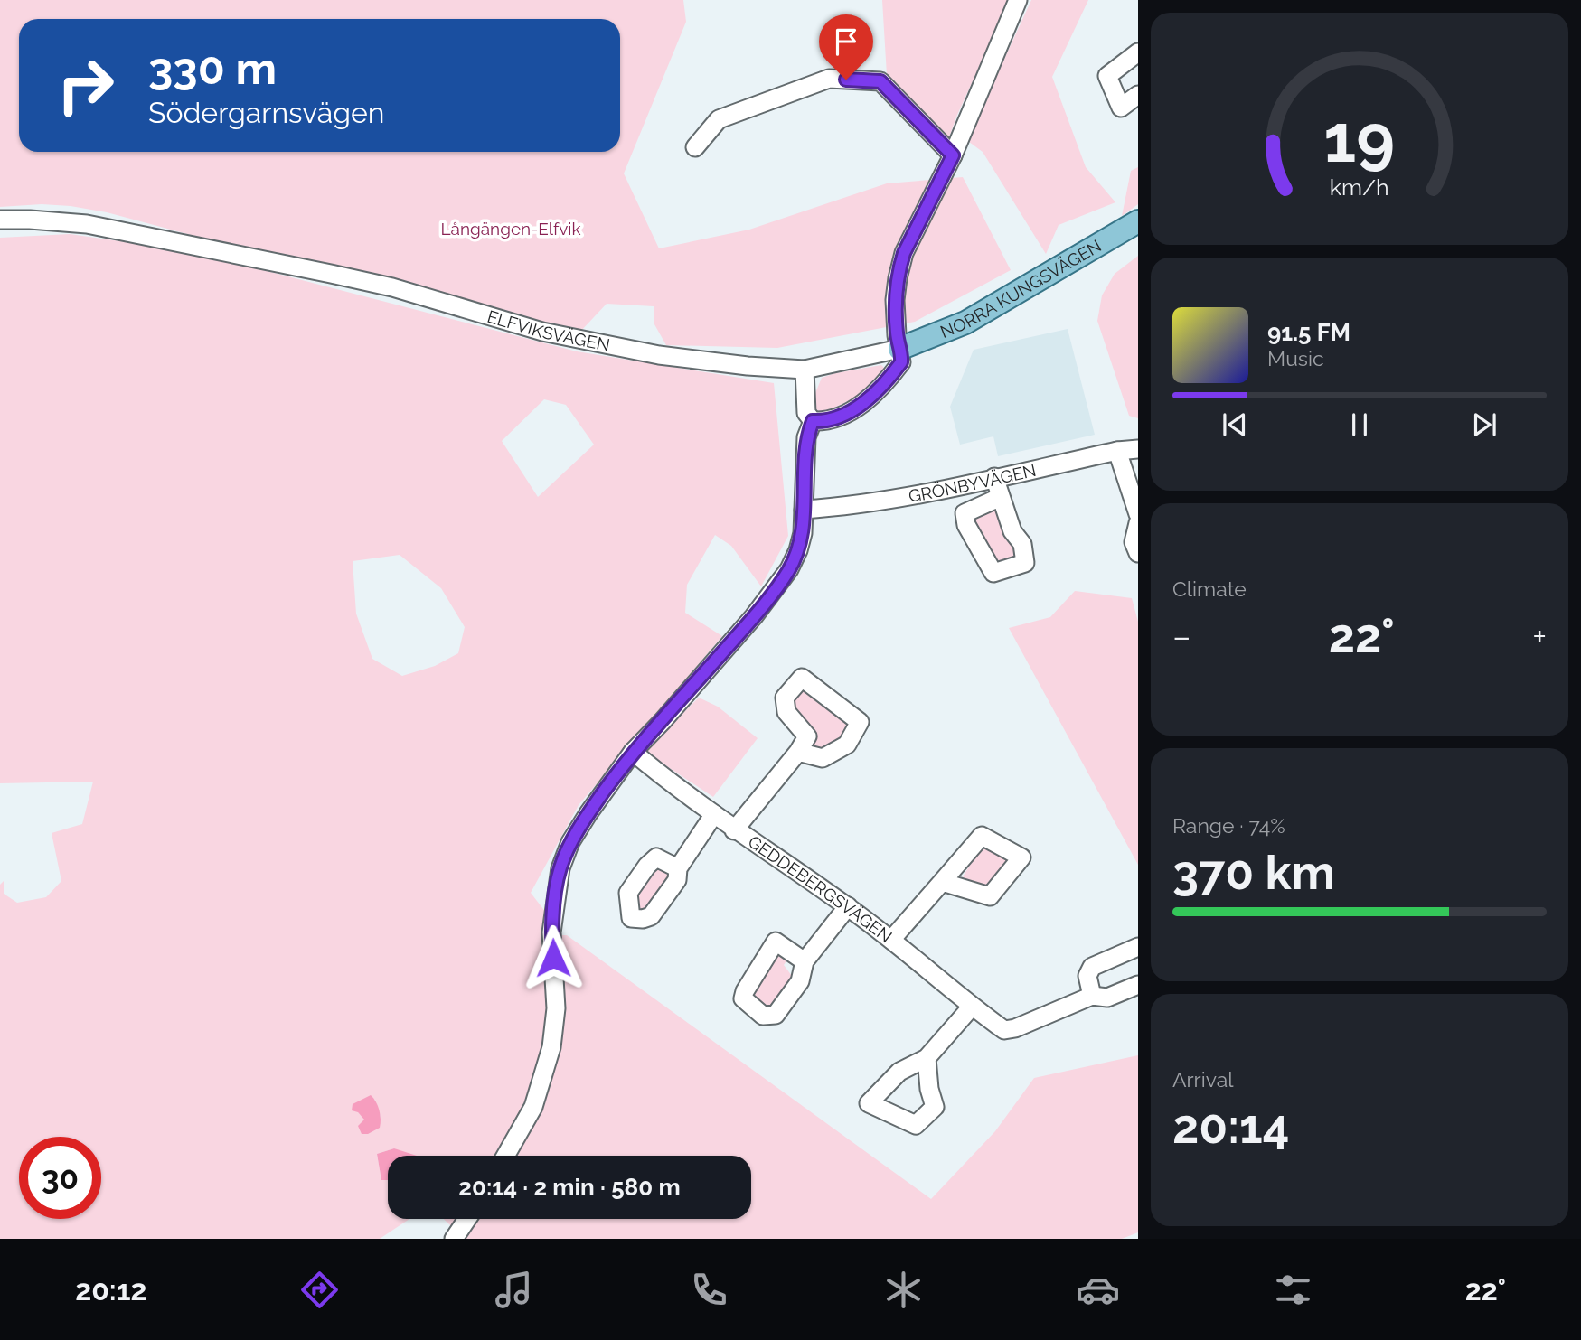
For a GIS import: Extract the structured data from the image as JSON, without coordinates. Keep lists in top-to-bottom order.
{
  "streets": {
    "main road": ["NORRA KUNGSVÄGEN"],
    "street": ["ELFVIKSVÄGEN", "GRÖNBYVÄGEN", "GEDDEBERGSVÄGEN"]
  },
  "crossings": [
    ["NORRA KUNGSVÄGEN", "ELFVIKSVÄGEN"]
  ],
  "parks": ["Långängen-Elfvik"],
  "page": {
    "turn": ["330 m", "Södergarnsvägen"],
    "song": ["91.5 FM", "Music"],
    "tile": [
      "Climate",
      ["Range · 74%", "370 km"],
      ["Arrival", "20:14"]
    ],
    "heat": ["−", "22°", "+"],
    "limit": "30",
    "trip": "20:14 · 2 min · 580 m",
    "tabs": ["20:12", "22°"],
    "gauge": ["19", "km/h"]
  }
}
